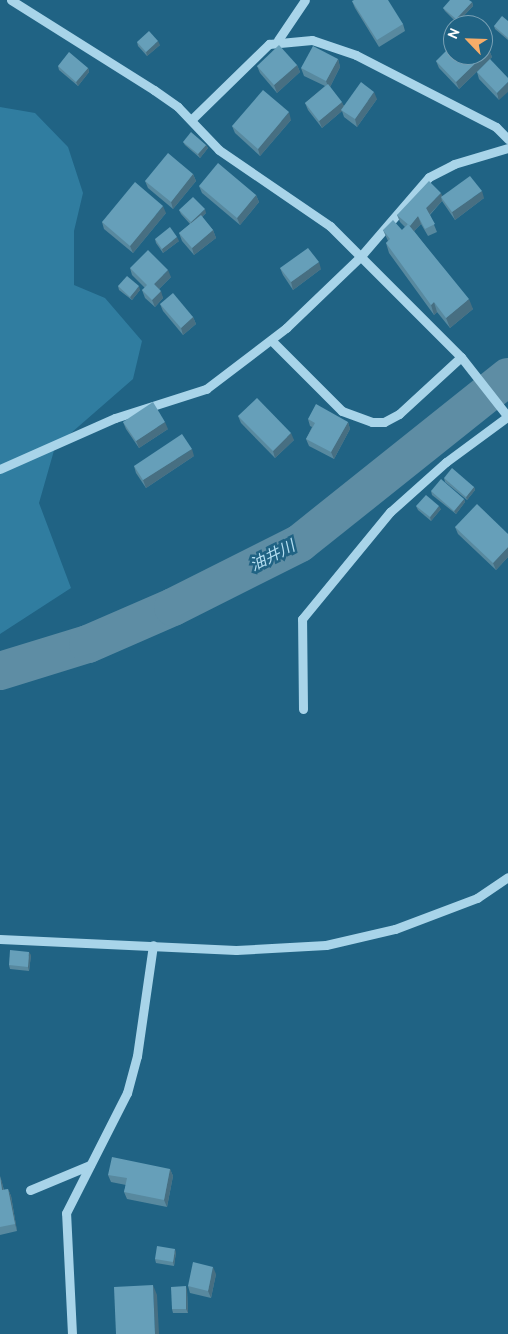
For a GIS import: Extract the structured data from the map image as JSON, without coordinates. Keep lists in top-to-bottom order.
{
  "water": ["油井川"],
  "north": "top left"
}
